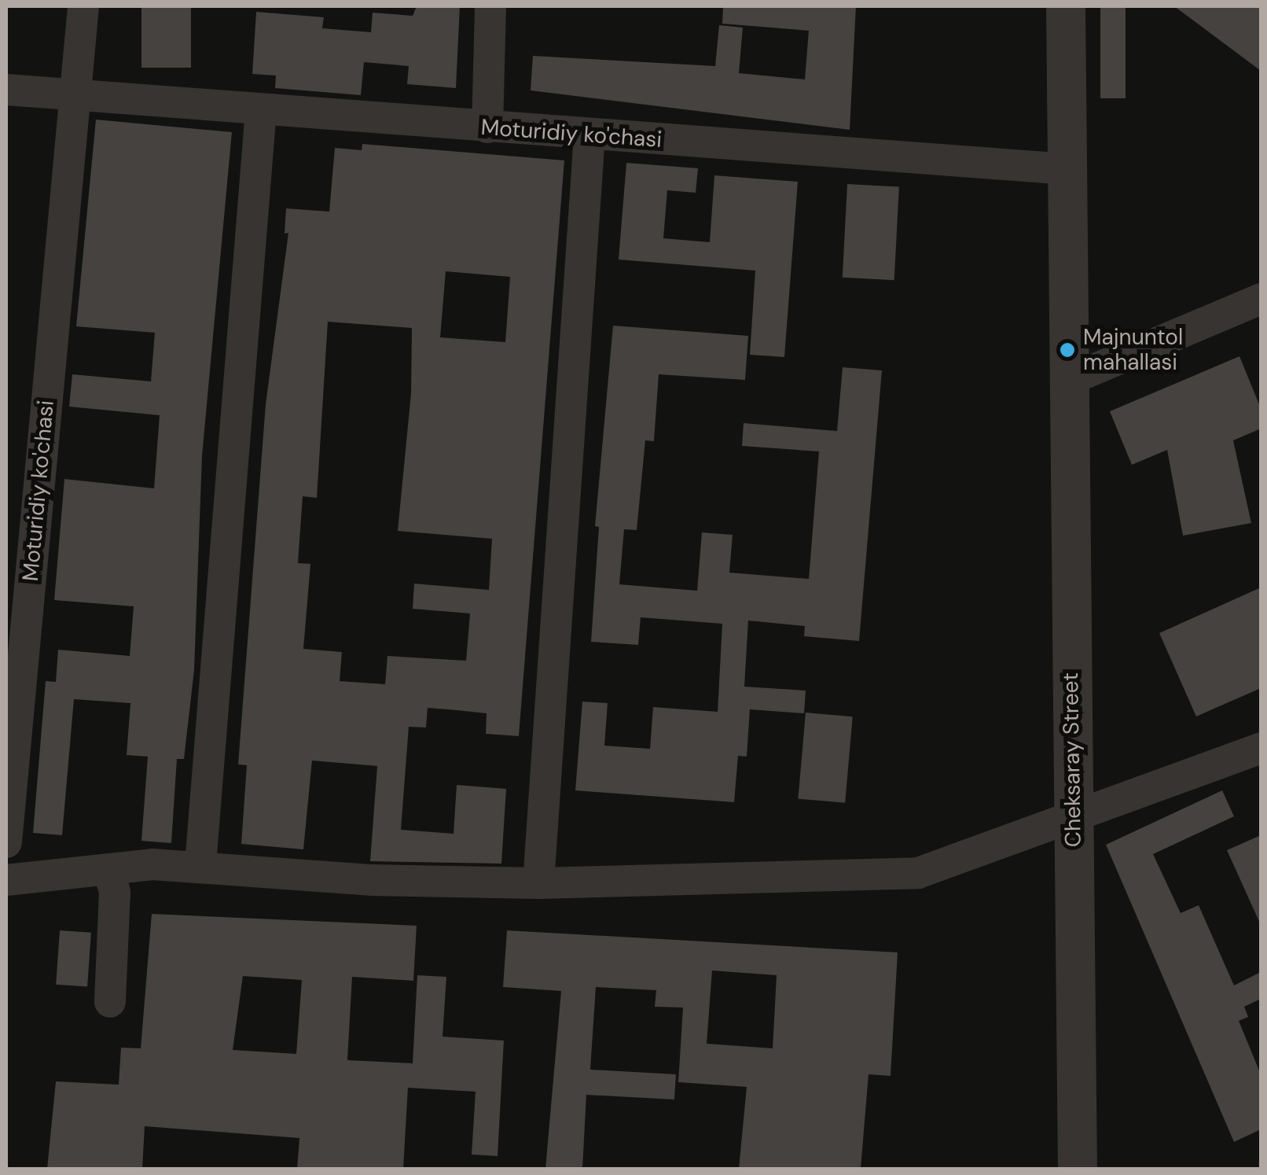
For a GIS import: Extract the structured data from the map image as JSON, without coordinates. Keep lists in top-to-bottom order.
{
  "streets": {
    "street": ["Moturidiy ko'chasi", "Cheksaray Street"]
  },
  "crossings": [
    ["Moturidiy ko'chasi", "Cheksaray Street"]
  ],
  "places": ["Majnuntol mahallasi"]
}
